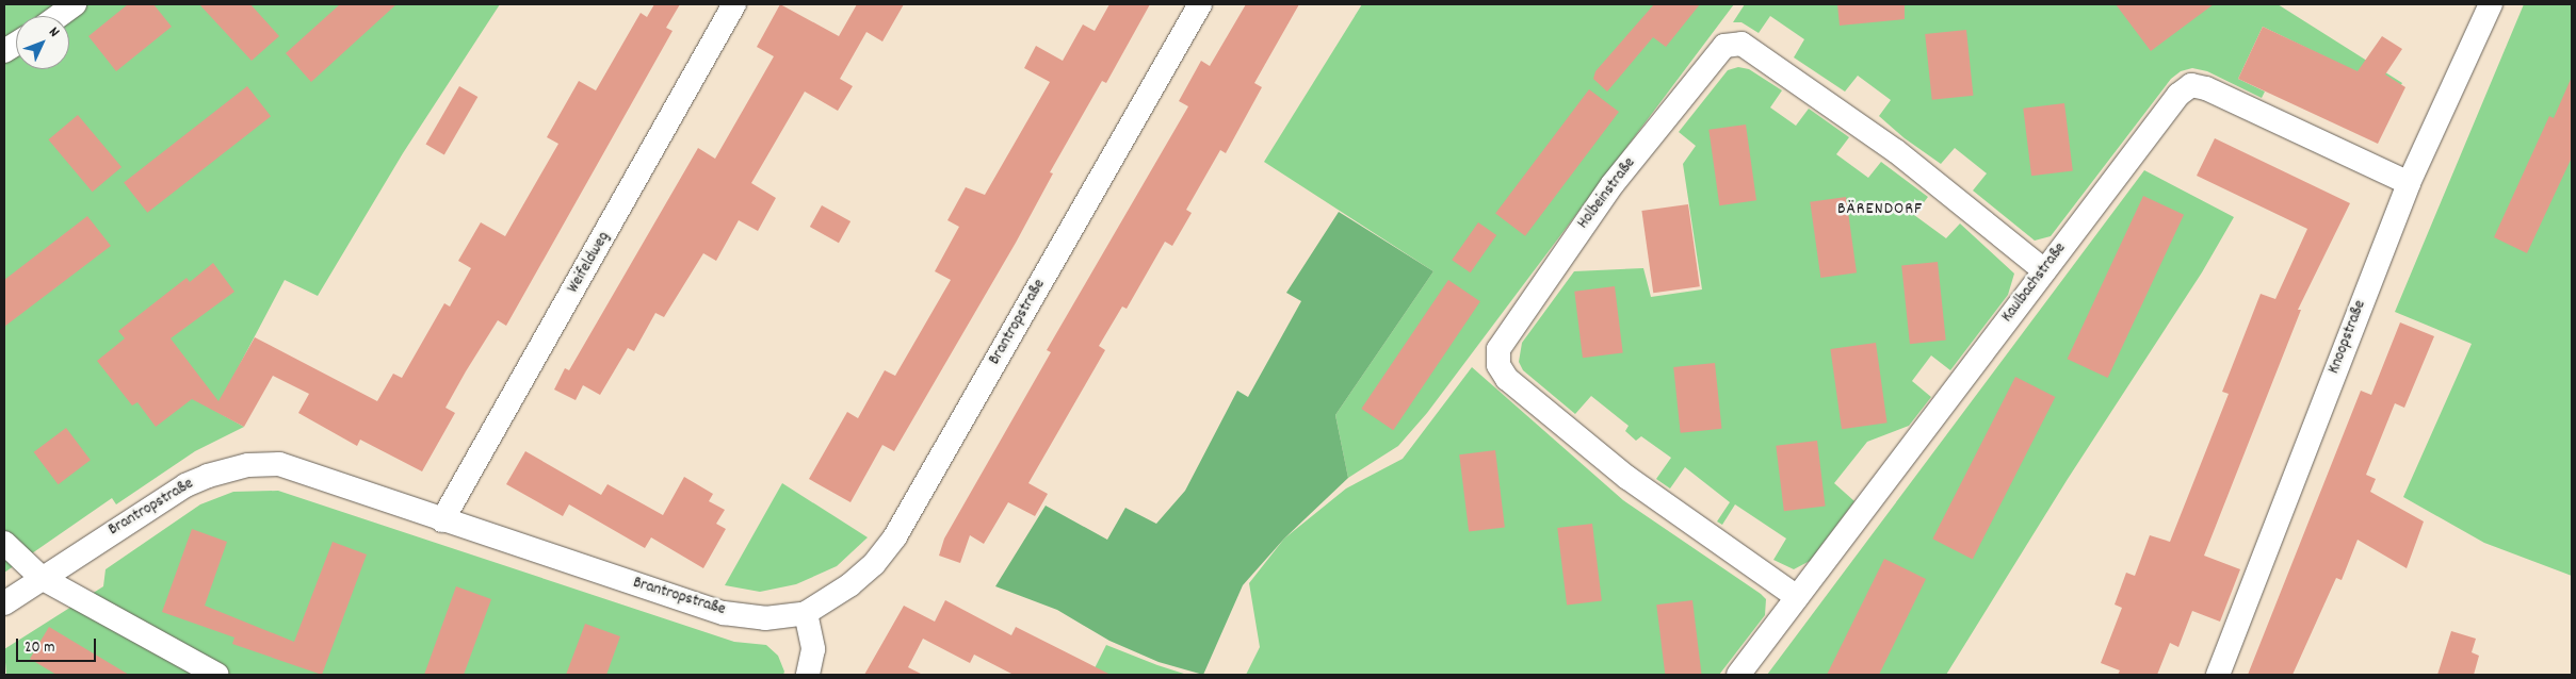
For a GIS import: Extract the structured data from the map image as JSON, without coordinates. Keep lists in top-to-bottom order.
{
  "streets": {
    "street": [
      "Holbeinstraße",
      "Weifeldweg",
      "Kaulbachstraße",
      "Brantropstraße",
      "Knoopstraße"
    ]
  },
  "crossings": [
    ["Holbeinstraße", "Kaulbachstraße"],
    ["Weifeldweg", "Brantropstraße"],
    ["Kaulbachstraße", "Knoopstraße"]
  ],
  "districts": ["BÄRENDORF"],
  "scale_bar": "20 m",
  "north": "top right"
}
